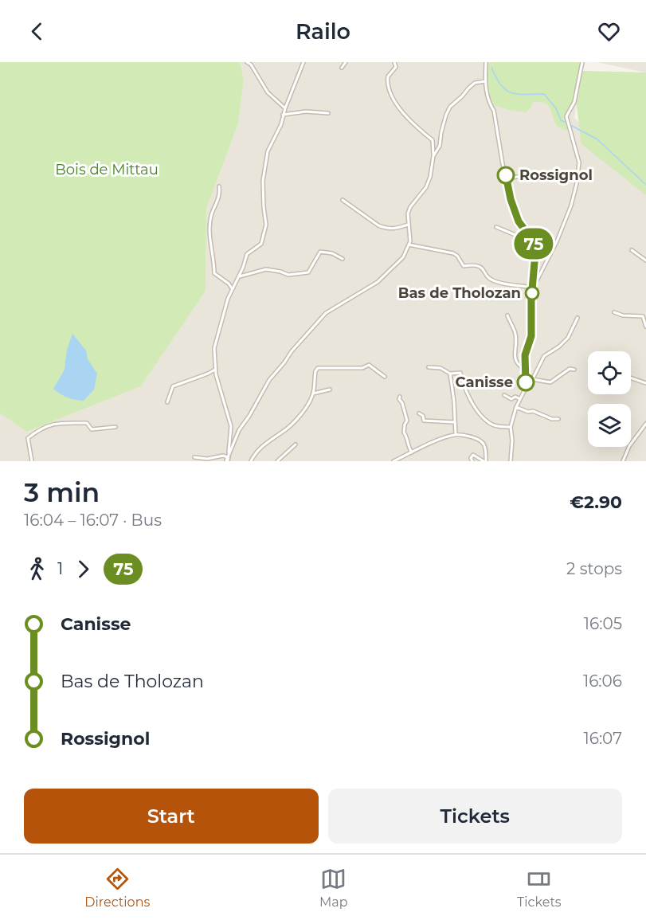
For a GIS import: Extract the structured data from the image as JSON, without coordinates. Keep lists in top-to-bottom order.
{
  "parks": ["Bois de Mittau"],
  "places": ["Rossignol", "Bas de Tholozan", "Canisse"],
  "lines": ["bus line 75"],
  "page": {
    "header": "Railo",
    "on_map": "75",
    "heading": ["3 min", "16:04 – 16:07 · Bus", "€2.90"],
    "legs": ["1", "75", "2 stops"],
    "list": [
      {
        "name": "Canisse",
        "value": "16:05"
      },
      {
        "name": "Bas de Tholozan",
        "value": "16:06"
      },
      {
        "name": "Rossignol",
        "value": "16:07"
      }
    ],
    "buttons": ["Start", "Tickets"],
    "tabs": ["Directions", "Map", "Tickets"]
  }
}
